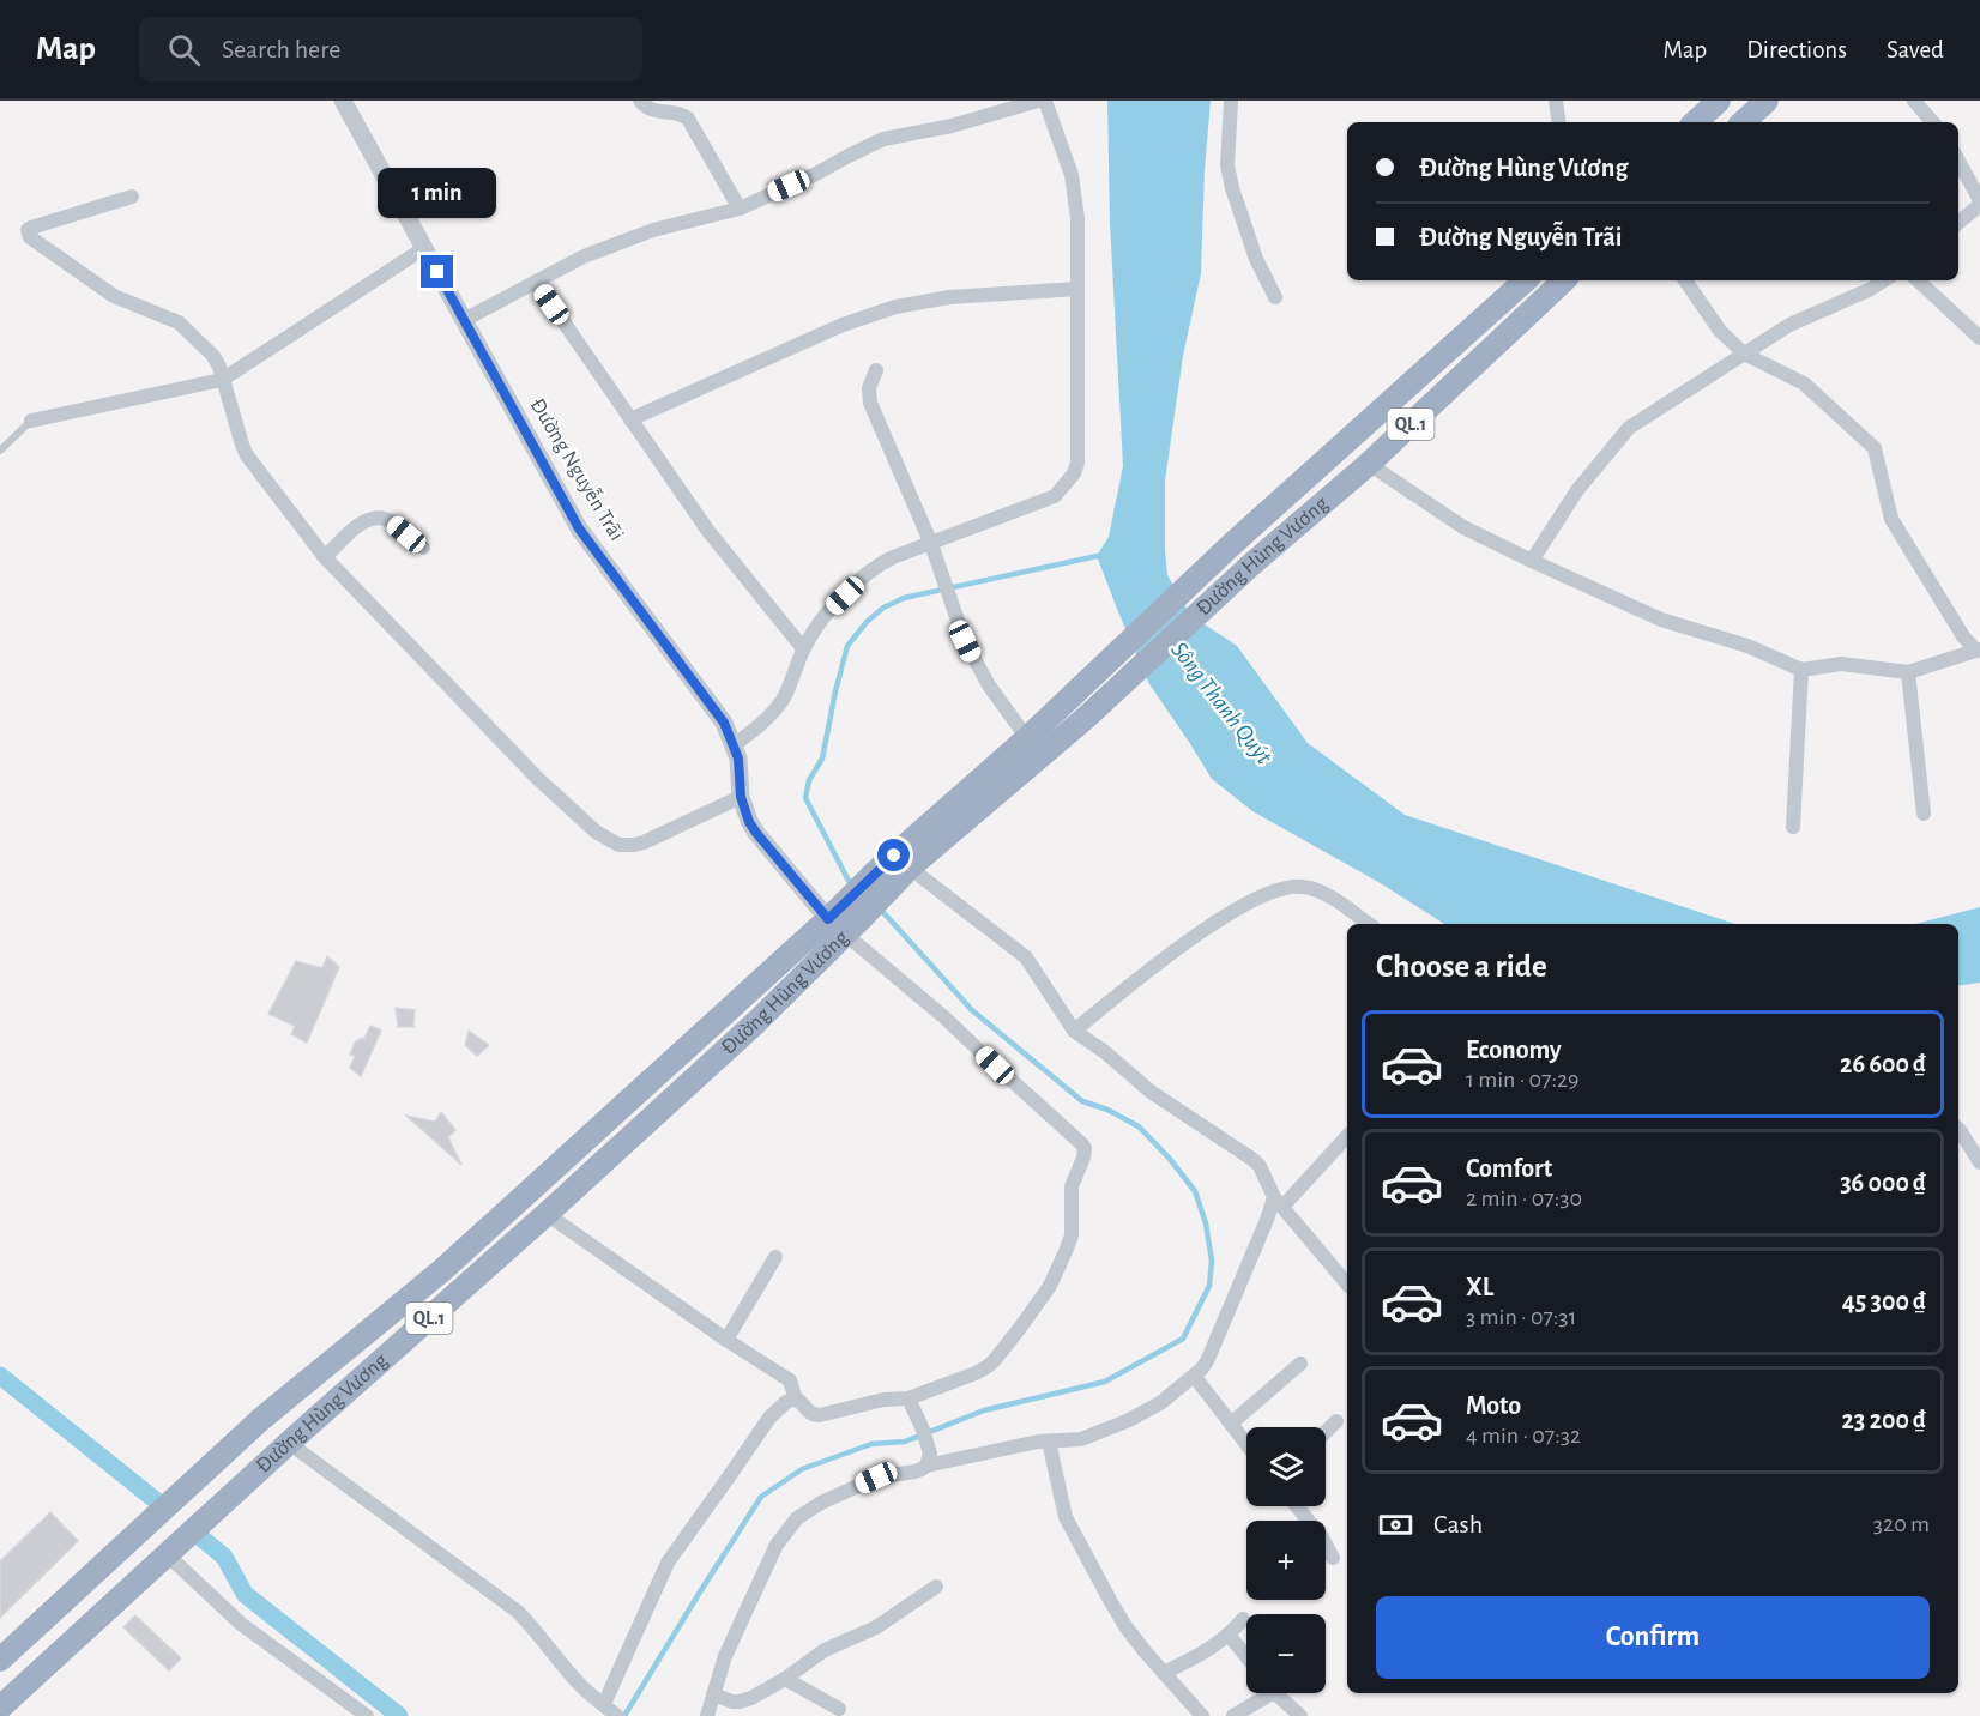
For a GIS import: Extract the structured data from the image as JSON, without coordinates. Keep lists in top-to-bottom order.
{
  "streets": {
    "highway": ["QL.1", "Đường Hùng Vương"],
    "street": ["Đường Nguyễn Trãi"]
  },
  "crossings": [
    ["Đường Nguyễn Trãi", "Đường Hùng Vương"]
  ],
  "water": ["Sông Thanh Quýt"],
  "page": {
    "header": "Map",
    "search": "Search here",
    "nav": ["Map", "Directions", "Saved"],
    "banner": ["Đường Hùng Vương", "Đường Nguyễn Trãi"],
    "bubble": "1 min",
    "heading": "Choose a ride",
    "list": [
      {
        "name": "Economy",
        "note": "1 min · 07:29",
        "value": "26 600 ₫"
      },
      {
        "name": "Comfort",
        "note": "2 min · 07:30",
        "value": "36 000 ₫"
      },
      {
        "name": "XL",
        "note": "3 min · 07:31",
        "value": "45 300 ₫"
      },
      {
        "name": "Moto",
        "note": "4 min · 07:32",
        "value": "23 200 ₫"
      }
    ],
    "map_buttons": ["+", "−"],
    "pay": ["Cash", "320 m"],
    "buttons": "Confirm"
  }
}
